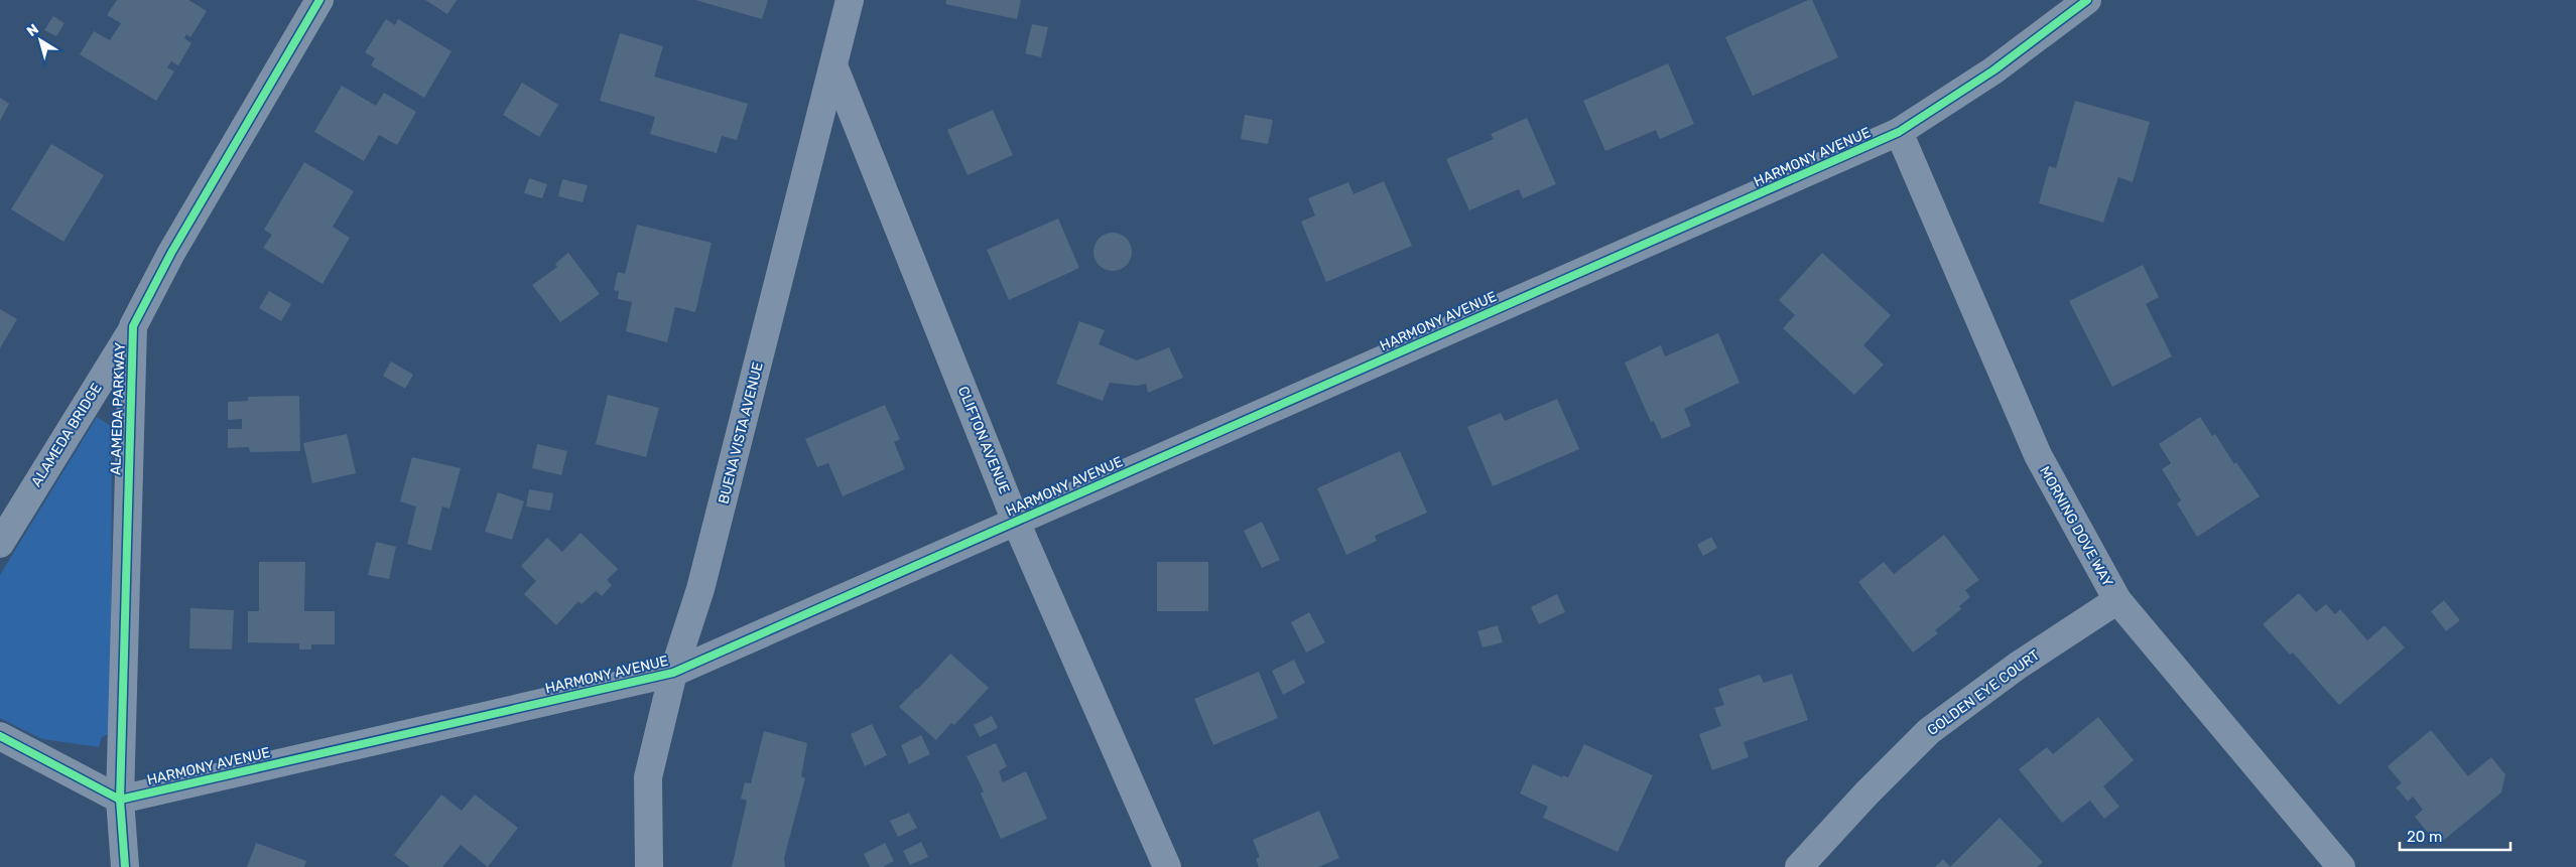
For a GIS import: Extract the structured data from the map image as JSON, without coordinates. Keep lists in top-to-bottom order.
{
  "streets": {
    "street": [
      "HARMONY AVENUE",
      "ALAMEDA PARKWAY",
      "BUENA VISTA AVENUE",
      "ALAMEDA BRIDGE",
      "CLIFTON AVENUE",
      "MORNING DOVE WAY",
      "GOLDEN EYE COURT"
    ]
  },
  "crossings": [
    ["HARMONY AVENUE", "ALAMEDA PARKWAY"],
    ["HARMONY AVENUE", "BUENA VISTA AVENUE"],
    ["HARMONY AVENUE", "CLIFTON AVENUE"],
    ["HARMONY AVENUE", "MORNING DOVE WAY"],
    ["ALAMEDA PARKWAY", "ALAMEDA BRIDGE"],
    ["BUENA VISTA AVENUE", "CLIFTON AVENUE"],
    ["MORNING DOVE WAY", "GOLDEN EYE COURT"]
  ],
  "scale_bar": "20 m",
  "north": "top left"
}
